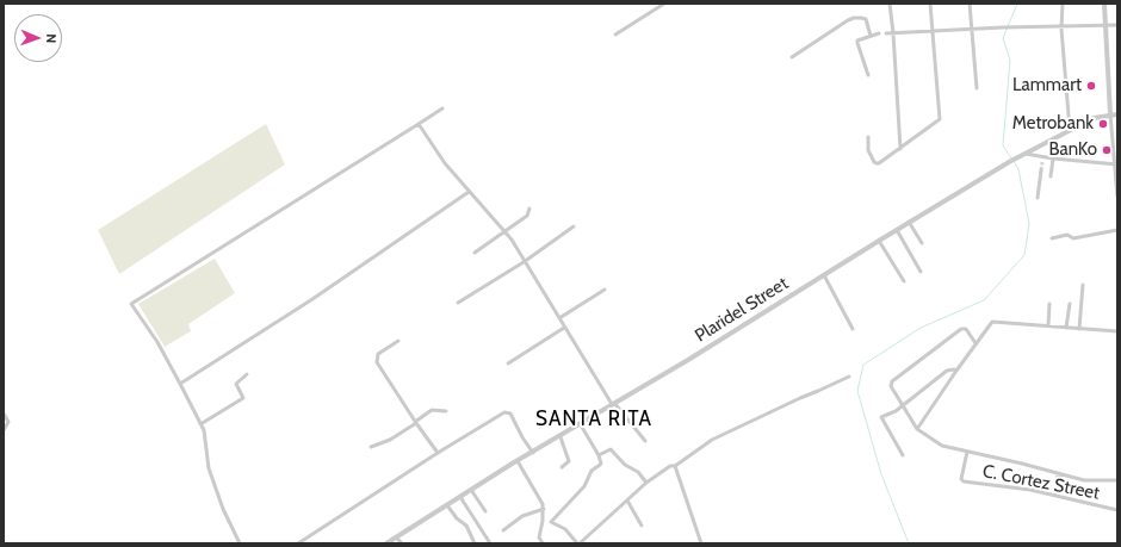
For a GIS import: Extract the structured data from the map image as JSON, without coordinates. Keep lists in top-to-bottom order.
{
  "streets": {
    "street": ["Plaridel Street", "C. Cortez Street"]
  },
  "districts": ["SANTA RITA"],
  "places": ["Lammart", "Metrobank", "BanKo"],
  "north": "right"
}
